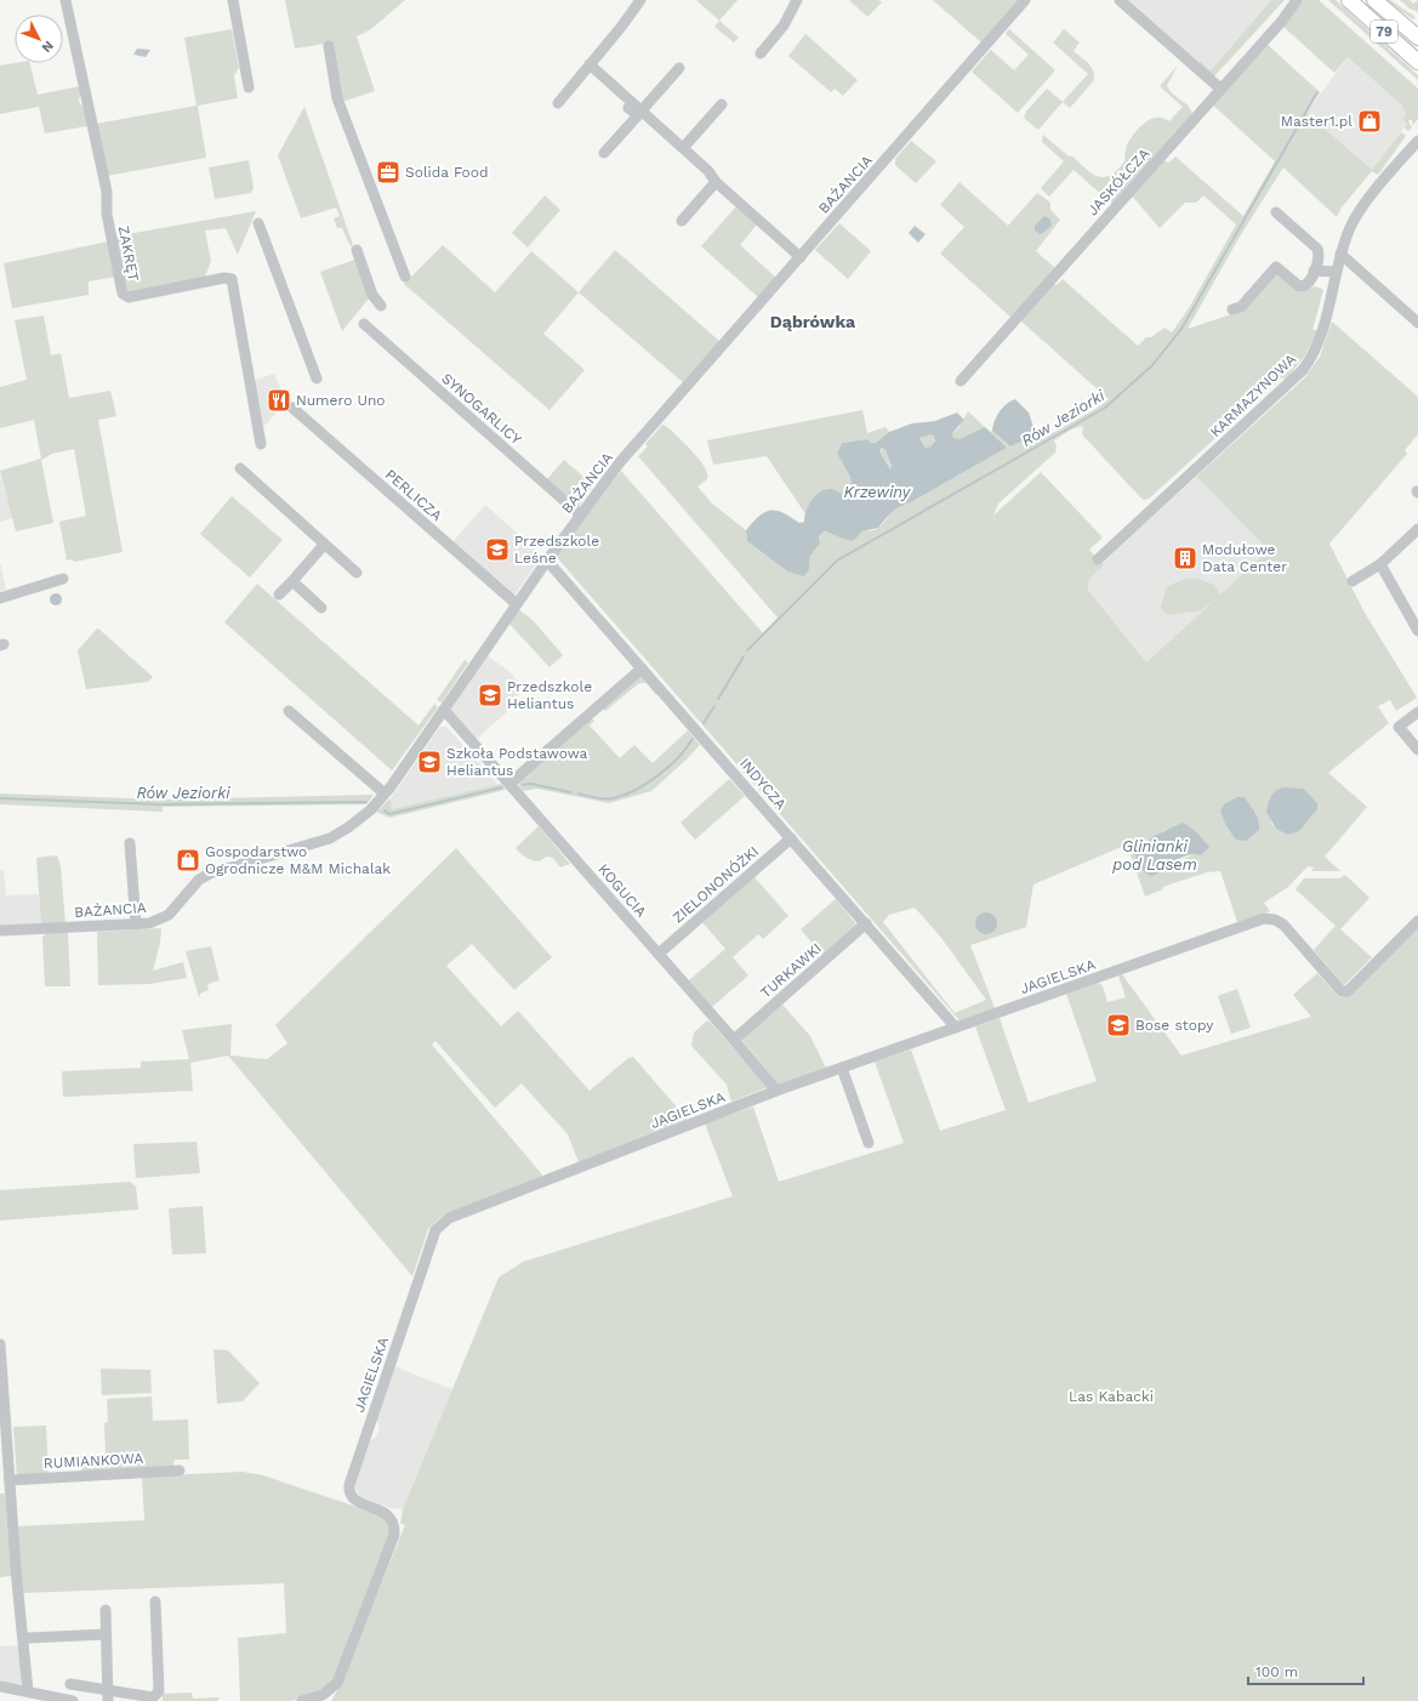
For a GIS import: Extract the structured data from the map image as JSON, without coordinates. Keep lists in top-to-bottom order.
{
  "streets": {
    "main road": ["79"],
    "street": [
      "JASKÓŁCZA",
      "BAŻANCIA",
      "ZAKRĘT",
      "KARMAZYNOWA",
      "SYNOGARLICY",
      "PERLICZA",
      "INDYCZA",
      "ZIELONONÓŻKI",
      "KOGUCIA",
      "TURKAWKI",
      "JAGIELSKA",
      "RUMIANKOWA"
    ]
  },
  "crossings": [
    ["BAŻANCIA", "SYNOGARLICY"],
    ["BAŻANCIA", "PERLICZA"],
    ["BAŻANCIA", "INDYCZA"],
    ["BAŻANCIA", "KOGUCIA"],
    ["INDYCZA", "ZIELONONÓŻKI"],
    ["INDYCZA", "TURKAWKI"],
    ["INDYCZA", "JAGIELSKA"],
    ["ZIELONONÓŻKI", "KOGUCIA"],
    ["KOGUCIA", "TURKAWKI"],
    ["KOGUCIA", "JAGIELSKA"]
  ],
  "districts": ["Dąbrówka"],
  "water": ["Rów Jeziorki", "Krzewiny", "Glinianki pod Lasem"],
  "parks": ["Las Kabacki"],
  "places": {
    "shop": ["Master1.pl", "Gospodarstwo Ogrodnicze M&M Michalak"],
    "office": ["Solida Food"],
    "restaurant": ["Numero Uno"],
    "school or university": [
      "Przedszkole Leśne",
      "Przedszkole Heliantus",
      "Szkoła Podstawowa Heliantus",
      "Bose stopy"
    ],
    "building": ["Modułowe Data Center"]
  },
  "scale_bar": "100 m",
  "north": "bottom right"
}
